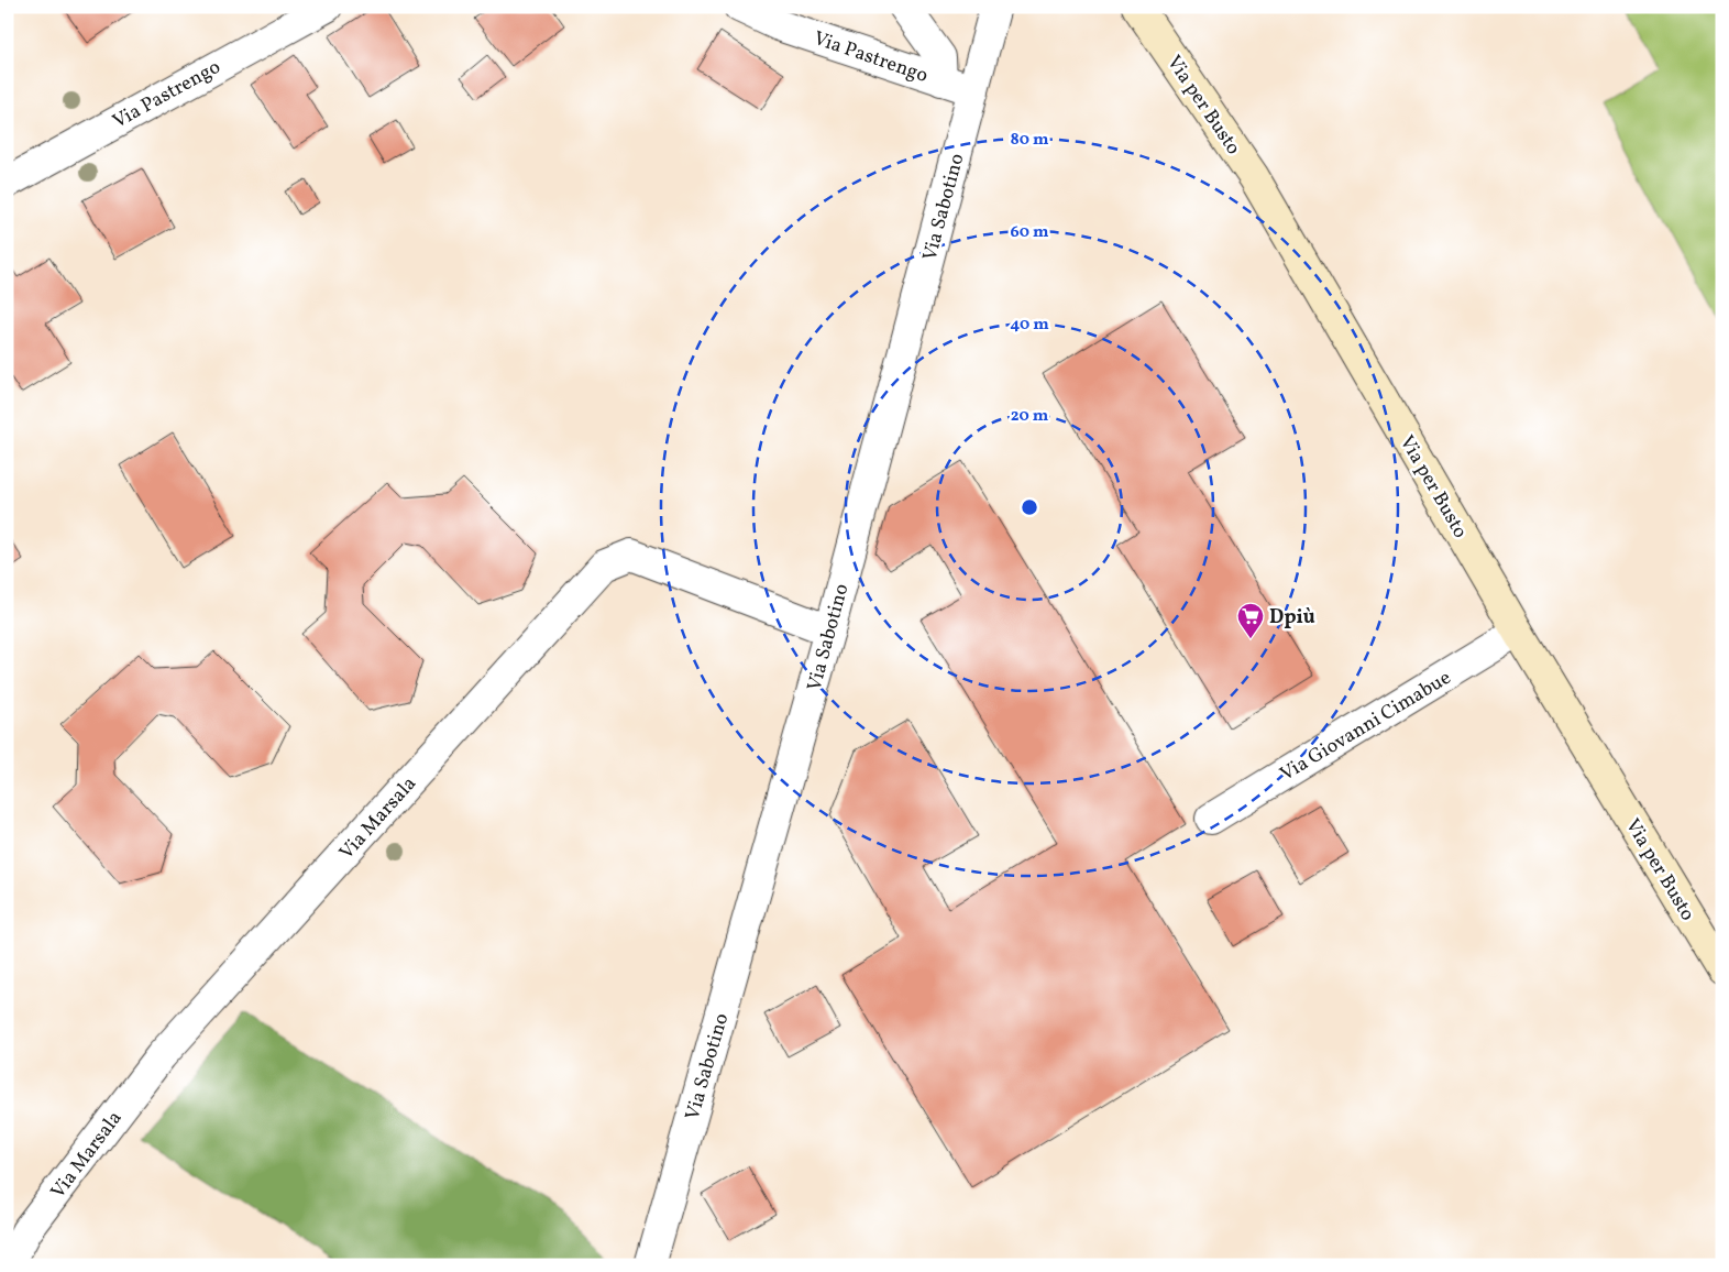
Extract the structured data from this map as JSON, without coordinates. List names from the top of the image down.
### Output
{
  "streets": {
    "main road": ["Via per Busto"],
    "street": [
      "Via Pastrengo",
      "Via Sabotino",
      "Via Giovanni Cimabue",
      "Via Marsala"
    ]
  },
  "crossings": [
    ["Via Pastrengo", "Via Sabotino"],
    ["Via per Busto", "Via Giovanni Cimabue"],
    ["Via Sabotino", "Via Marsala"]
  ],
  "places": {
    "supermarket": ["Dpiù"]
  },
  "rings": [
    "80 m",
    "60 m",
    "40 m",
    "20 m"
  ]
}
